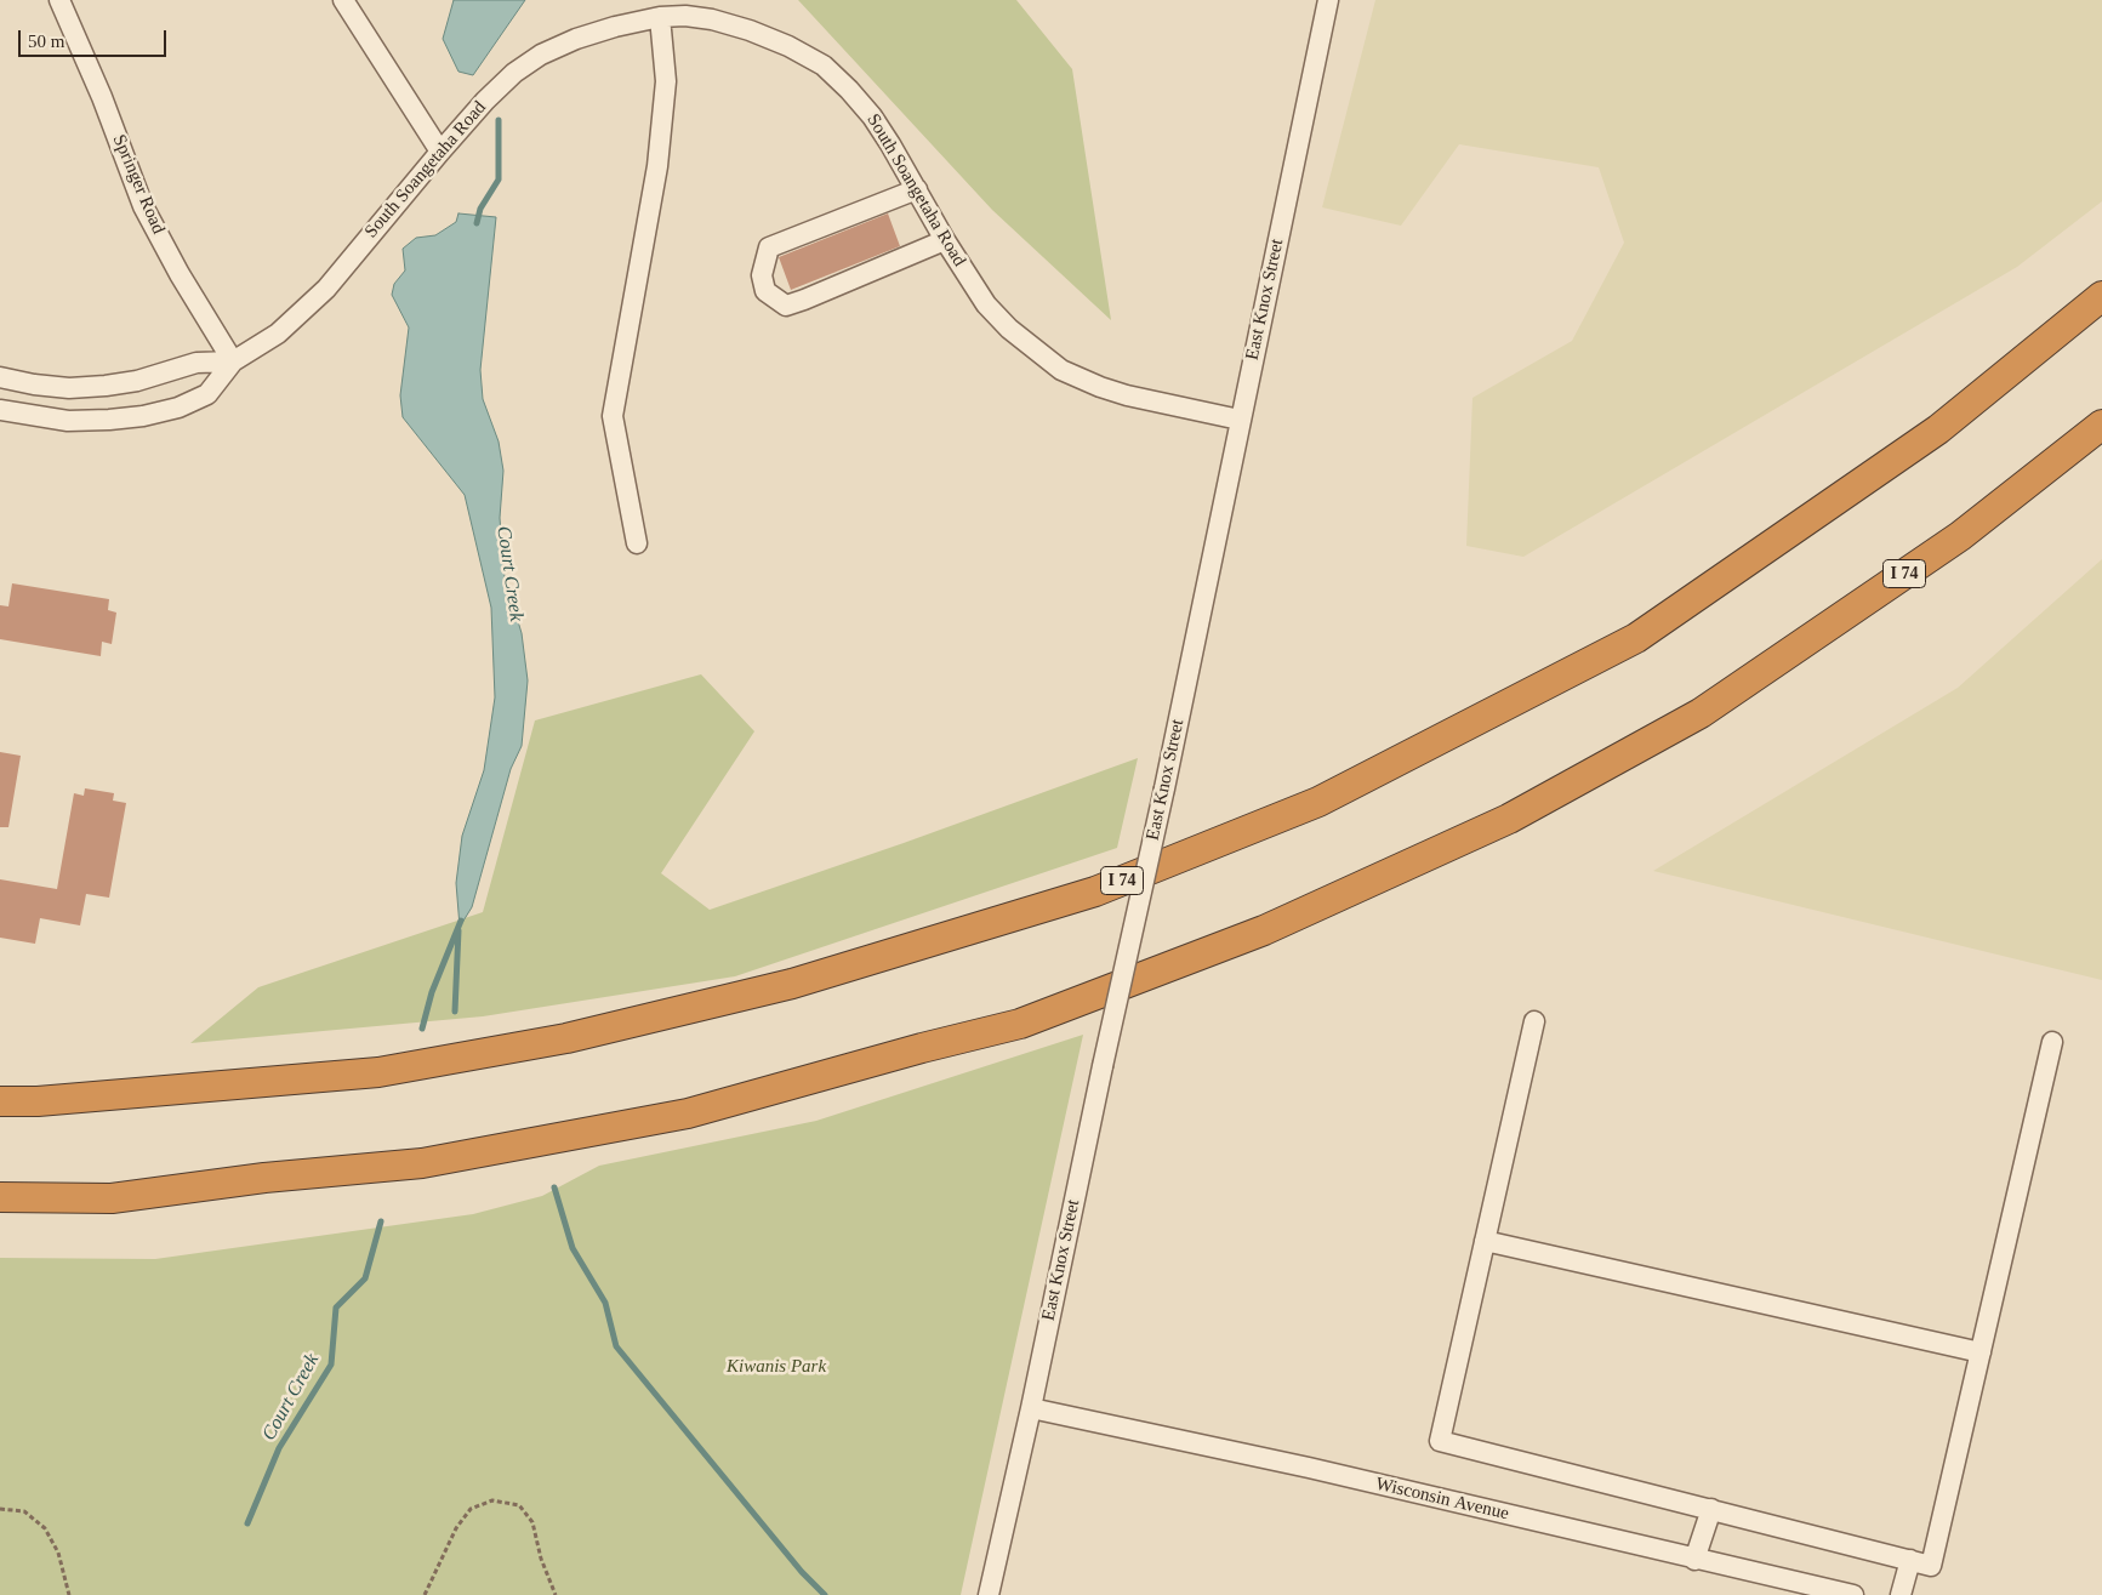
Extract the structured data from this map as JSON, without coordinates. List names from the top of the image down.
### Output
{
  "streets": {
    "highway": ["I 74"],
    "street": [
      "South Soangetaha Road",
      "Springer Road",
      "East Knox Street",
      "Wisconsin Avenue"
    ]
  },
  "crossings": [
    ["South Soangetaha Road", "Springer Road"],
    ["South Soangetaha Road", "East Knox Street"],
    ["East Knox Street", "Wisconsin Avenue"]
  ],
  "water": ["Court Creek"],
  "parks": ["Kiwanis Park"],
  "scale_bar": "50 m"
}
